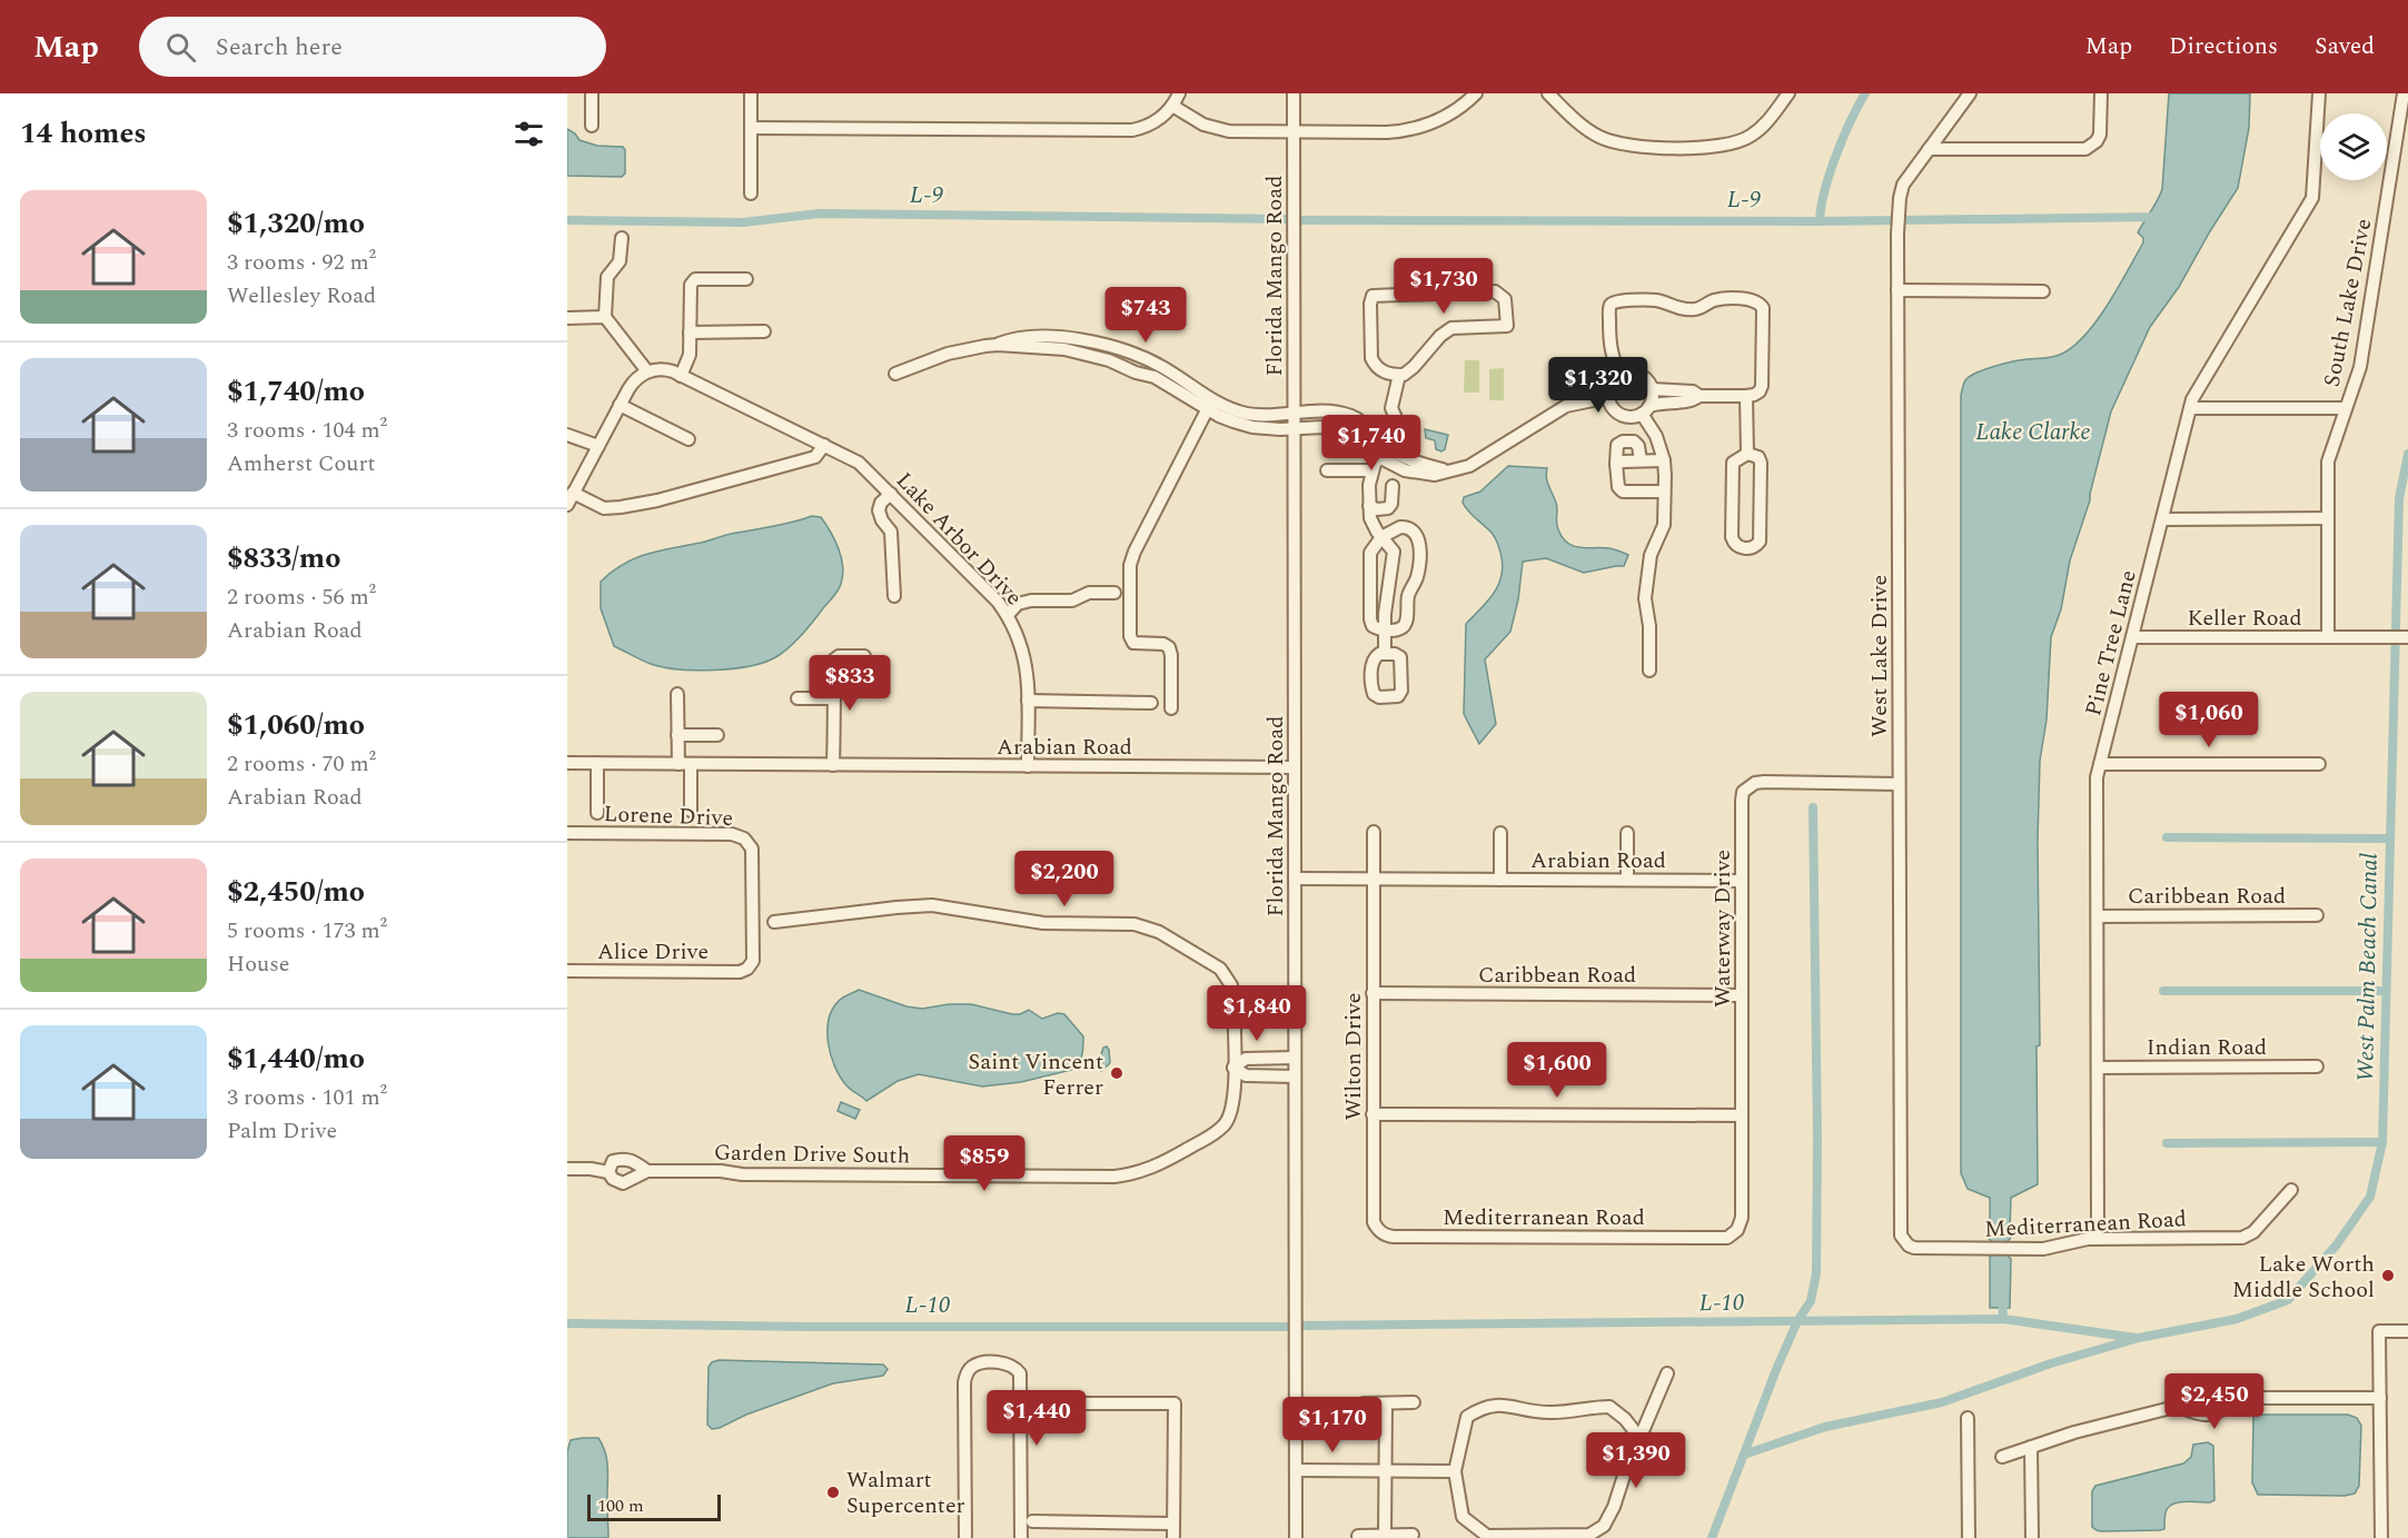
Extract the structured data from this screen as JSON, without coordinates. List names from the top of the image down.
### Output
{
  "streets": {
    "street": [
      "Florida Mango Road",
      "South Lake Drive",
      "Lake Arbor Drive",
      "Keller Road",
      "Pine Tree Lane",
      "West Lake Drive",
      "Arabian Road",
      "Lorene Drive",
      "Caribbean Road",
      "Waterway Drive",
      "Alice Drive",
      "Indian Road",
      "Wilton Drive",
      "Garden Drive South",
      "Mediterranean Road"
    ]
  },
  "crossings": [
    ["Florida Mango Road", "Arabian Road"],
    ["South Lake Drive", "Keller Road"],
    ["Lake Arbor Drive", "Arabian Road"],
    ["Keller Road", "Pine Tree Lane"],
    ["Pine Tree Lane", "Caribbean Road"],
    ["Pine Tree Lane", "Indian Road"],
    ["Pine Tree Lane", "Mediterranean Road"],
    ["West Lake Drive", "Waterway Drive"],
    ["West Lake Drive", "Mediterranean Road"],
    ["Arabian Road", "Waterway Drive"],
    ["Arabian Road", "Wilton Drive"],
    ["Lorene Drive", "Alice Drive"],
    ["Caribbean Road", "Waterway Drive"],
    ["Caribbean Road", "Wilton Drive"],
    ["Waterway Drive", "Mediterranean Road"],
    ["Wilton Drive", "Mediterranean Road"]
  ],
  "water": [
    "L-9",
    "Lake Clarke",
    "West Palm Beach Canal",
    "L-10"
  ],
  "places": ["Saint Vincent Ferrer", "Lake Worth Middle School", "Walmart Supercenter"],
  "scale_bar": "100 m",
  "page": {
    "header": "Map",
    "search": "Search here",
    "nav": ["Map", "Directions", "Saved"],
    "heading": "14 homes",
    "list": [
      {
        "name": "$1,320/mo",
        "note": "3 rooms · 92 m² · Wellesley Road"
      },
      {
        "name": "$1,740/mo",
        "note": "3 rooms · 104 m² · Amherst Court"
      },
      {
        "name": "$833/mo",
        "note": "2 rooms · 56 m² · Arabian Road"
      },
      {
        "name": "$1,060/mo",
        "note": "2 rooms · 70 m² · Arabian Road"
      },
      {
        "name": "$2,450/mo",
        "note": "5 rooms · 173 m² · House"
      },
      {
        "name": "$1,440/mo",
        "note": "3 rooms · 101 m² · Palm Drive"
      }
    ],
    "price": [
      "$1,730",
      "$743",
      "$1,320",
      "$1,740",
      "$833",
      "$1,060",
      "$2,200",
      "$1,840",
      "$1,600",
      "$859",
      "$2,450",
      "$1,440",
      "$1,170",
      "$1,390"
    ],
    "scale": "100 m"
  }
}
